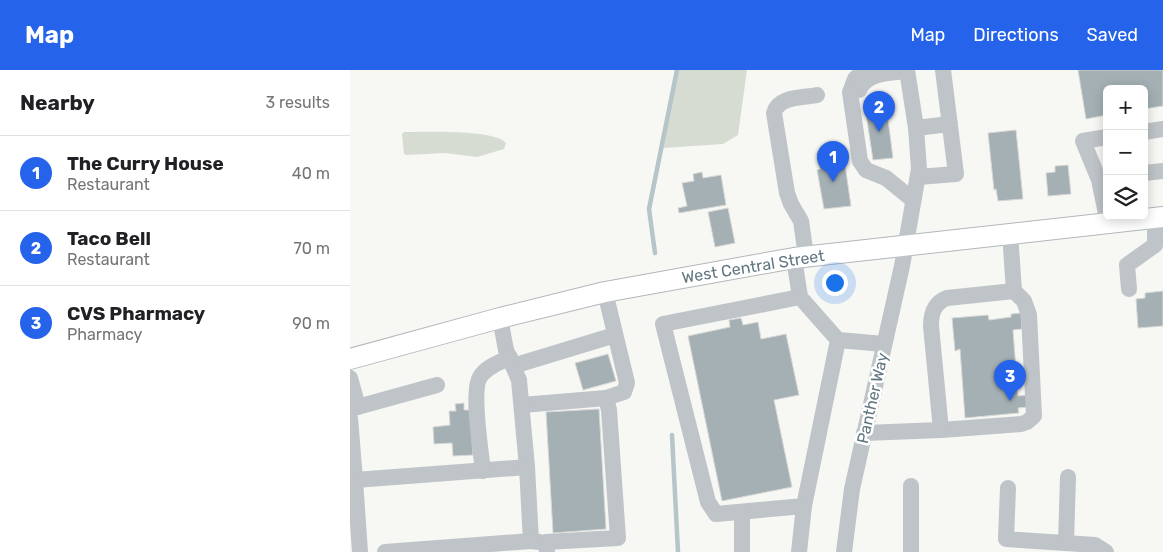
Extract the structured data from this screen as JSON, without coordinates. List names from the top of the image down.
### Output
{
  "streets": {
    "main road": ["West Central Street"],
    "street": ["Panther Way"]
  },
  "crossings": [
    ["West Central Street", "Panther Way"]
  ],
  "page": {
    "header": "Map",
    "nav": ["Map", "Directions", "Saved"],
    "heading": ["Nearby", "3 results"],
    "map_buttons": ["+", "−"],
    "pins": ["2", "1", "3"],
    "list": [
      {
        "mark": "1",
        "name": "The Curry House",
        "note": "Restaurant",
        "value": "40 m"
      },
      {
        "mark": "2",
        "name": "Taco Bell",
        "note": "Restaurant",
        "value": "70 m"
      },
      {
        "mark": "3",
        "name": "CVS Pharmacy",
        "note": "Pharmacy",
        "value": "90 m"
      }
    ]
  }
}
